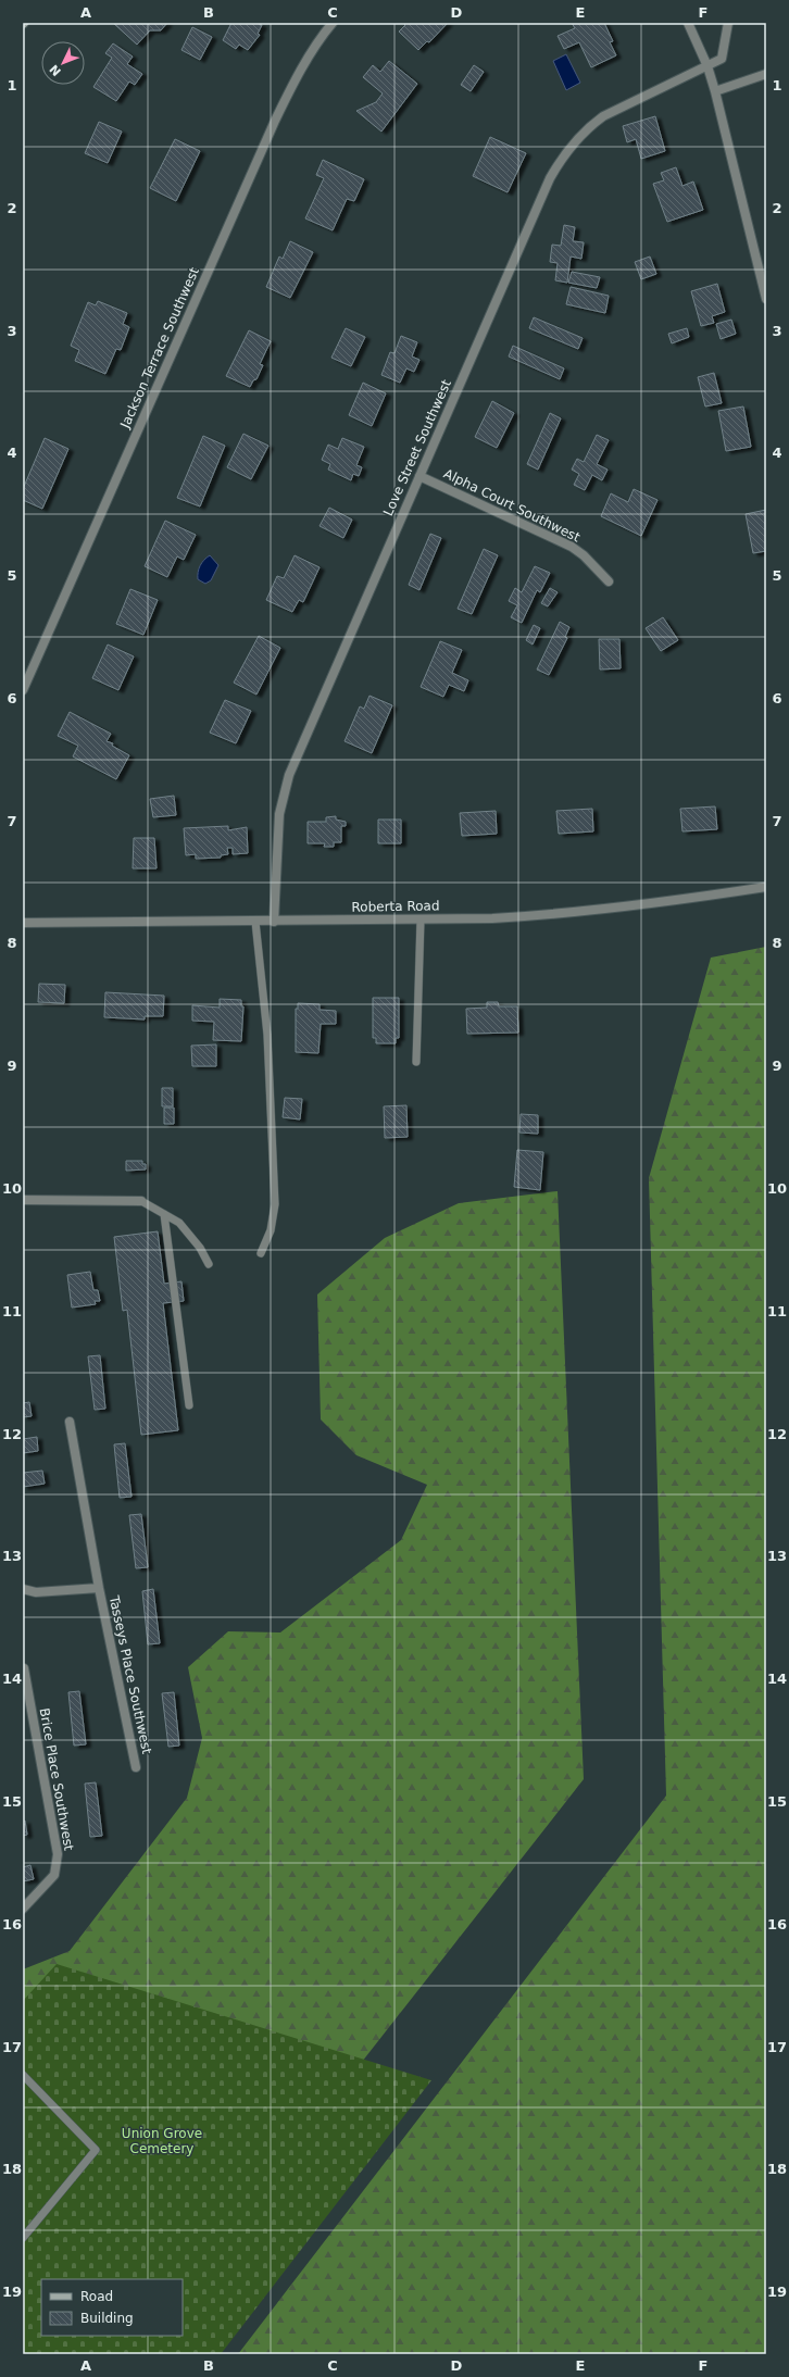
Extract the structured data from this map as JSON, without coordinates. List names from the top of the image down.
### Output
{
  "streets": {
    "street": [
      "Jackson Terrace Southwest",
      "Love Street Southwest",
      "Alpha Court Southwest",
      "Roberta Road",
      "Tasseys Place Southwest",
      "Brice Place Southwest"
    ]
  },
  "crossings": [
    ["Love Street Southwest", "Alpha Court Southwest"],
    ["Love Street Southwest", "Roberta Road"]
  ],
  "parks": ["Union Grove Cemetery"],
  "legend": ["Road", "Building"],
  "north": "bottom left",
  "grid": {
    "columns": [
      "A",
      "B",
      "C",
      "D",
      "E",
      "F"
    ],
    "rows": [
      "1",
      "2",
      "3",
      "4",
      "5",
      "6",
      "7",
      "8",
      "9",
      "10",
      "11",
      "12",
      "13",
      "14",
      "15",
      "16",
      "17",
      "18",
      "19"
    ]
  }
}
